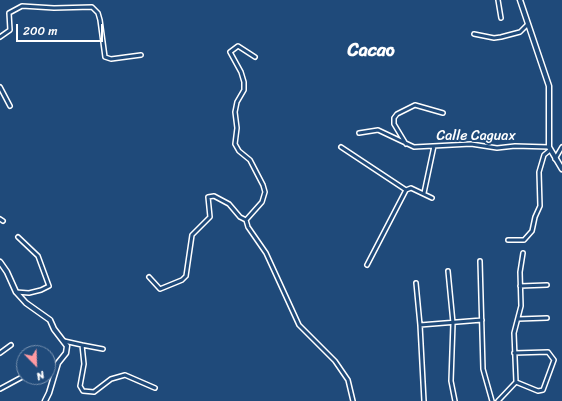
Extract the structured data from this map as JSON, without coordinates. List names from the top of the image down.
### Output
{
  "streets": {
    "street": ["Calle Caguax"]
  },
  "districts": ["Cacao"],
  "scale_bar": "200 m",
  "north": "bottom right"
}
